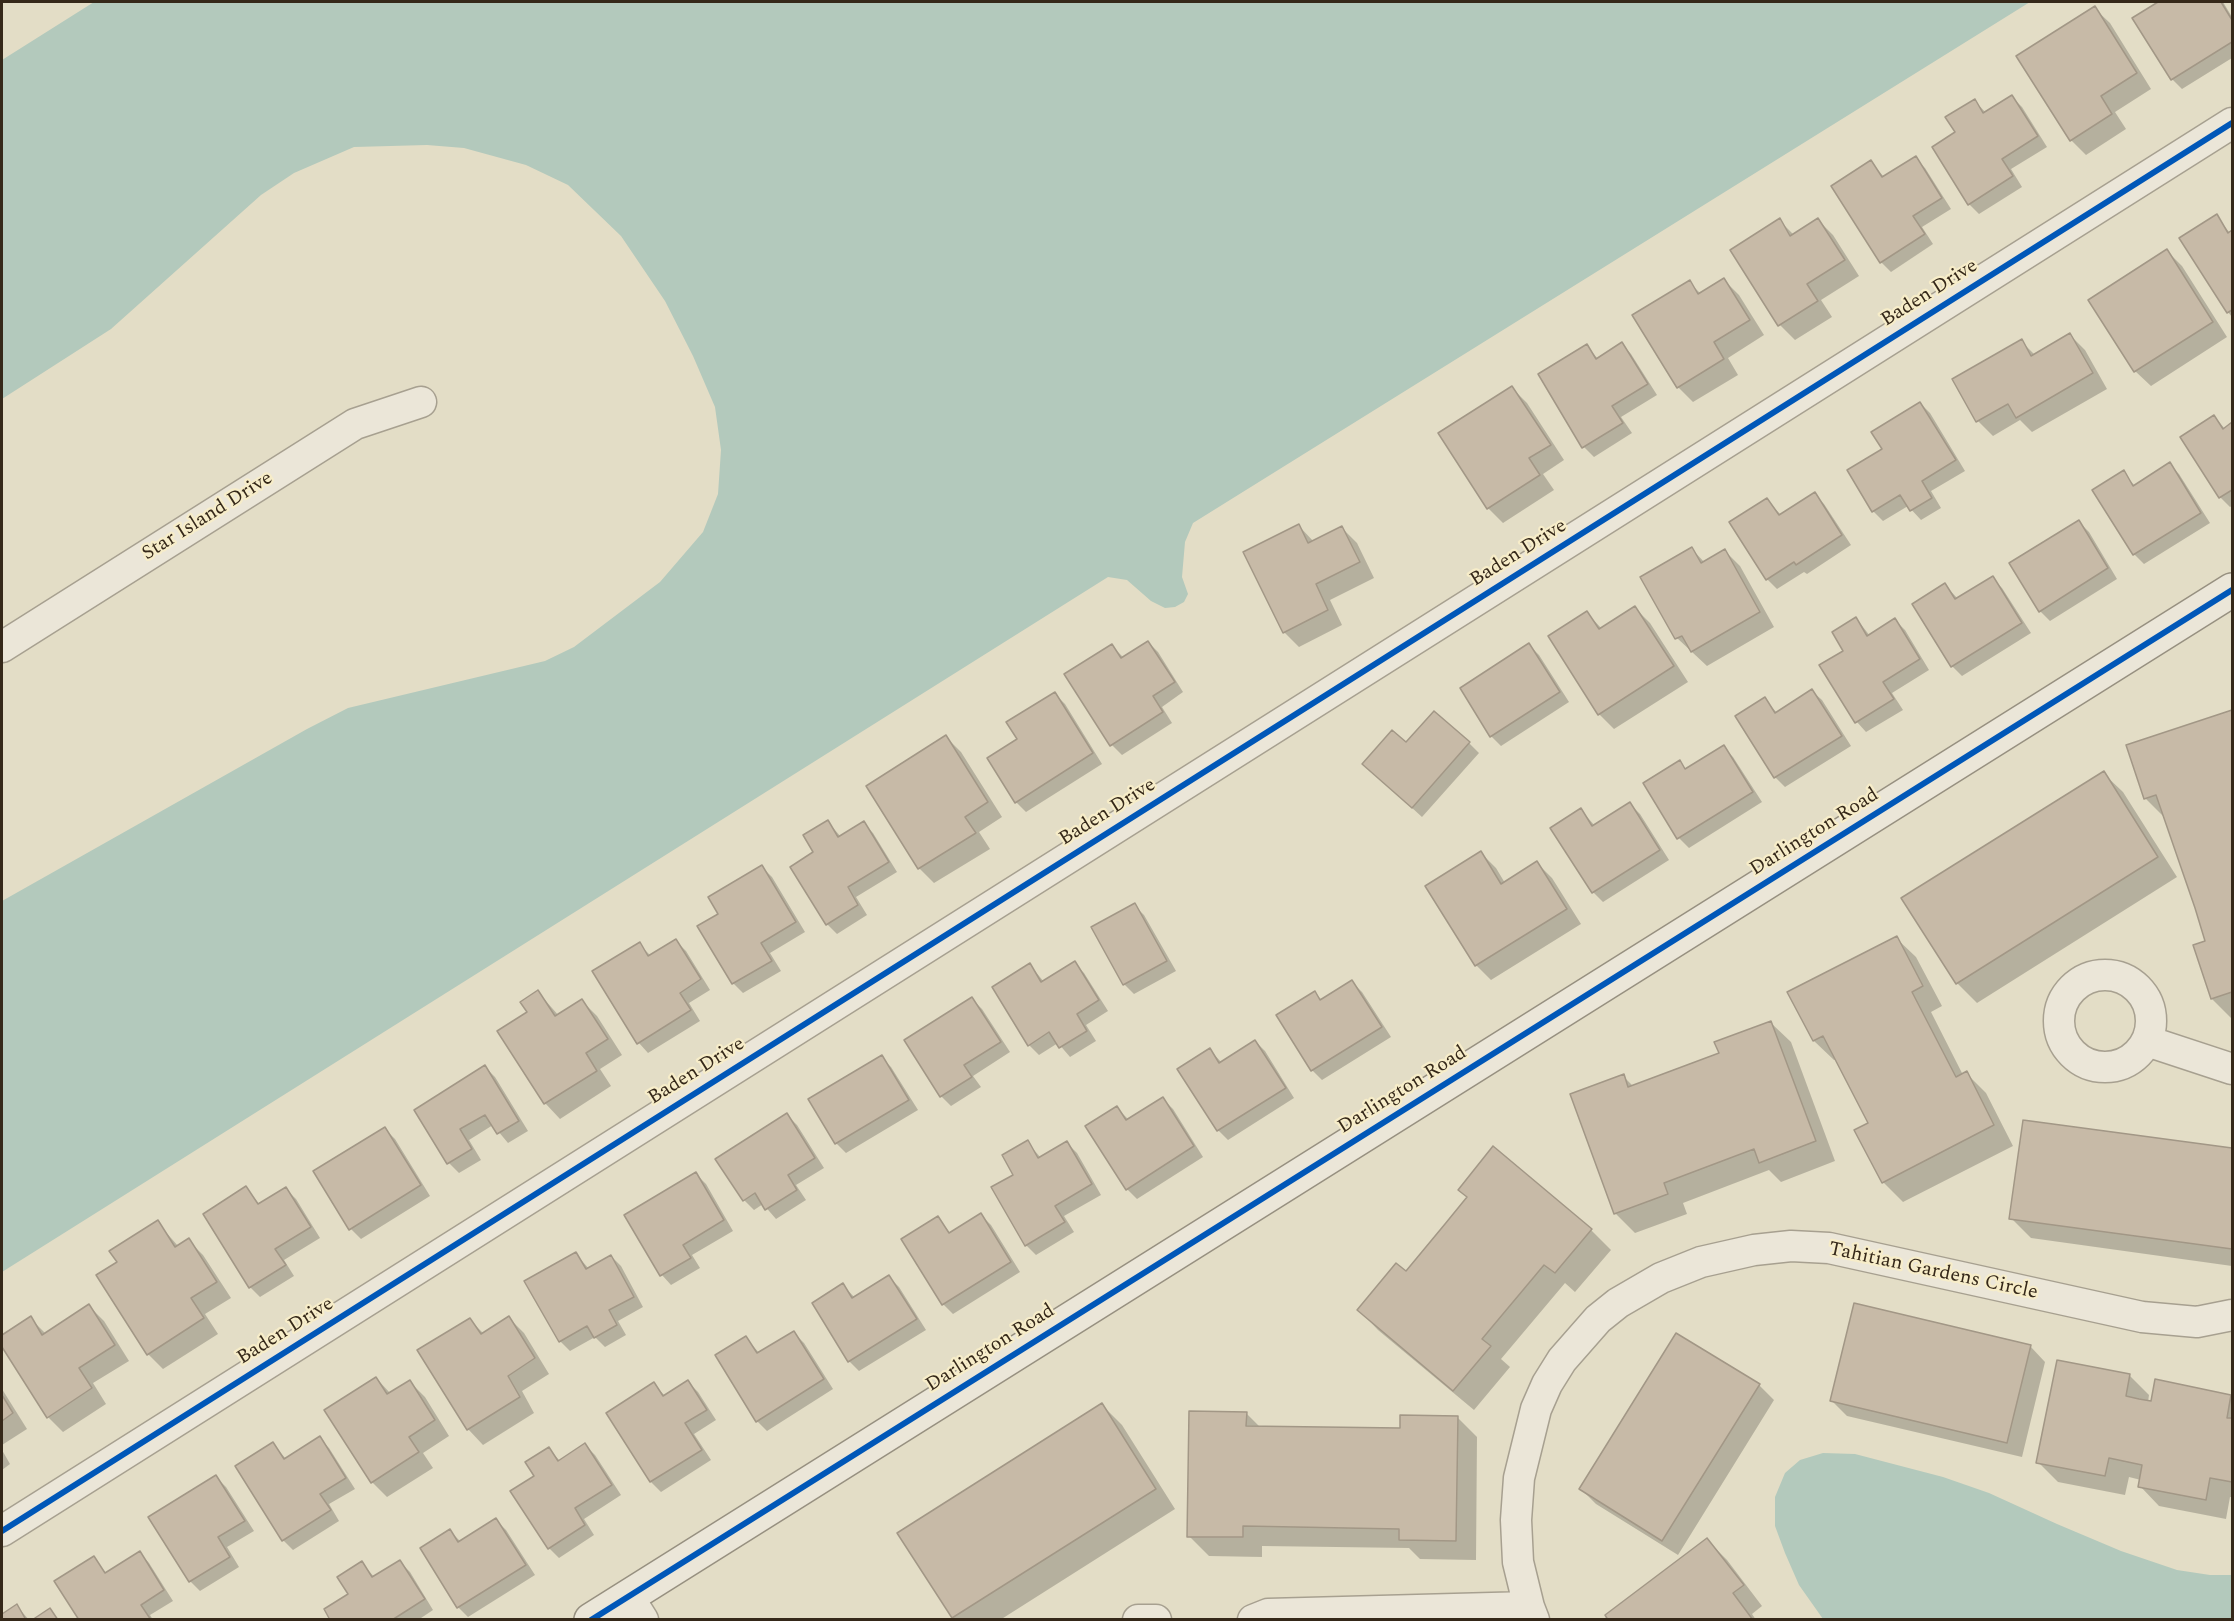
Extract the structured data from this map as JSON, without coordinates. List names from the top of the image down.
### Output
{
  "streets": {
    "street": [
      "Baden Drive",
      "Star Island Drive",
      "Darlington Road",
      "Tahitian Gardens Circle"
    ]
  }
}
